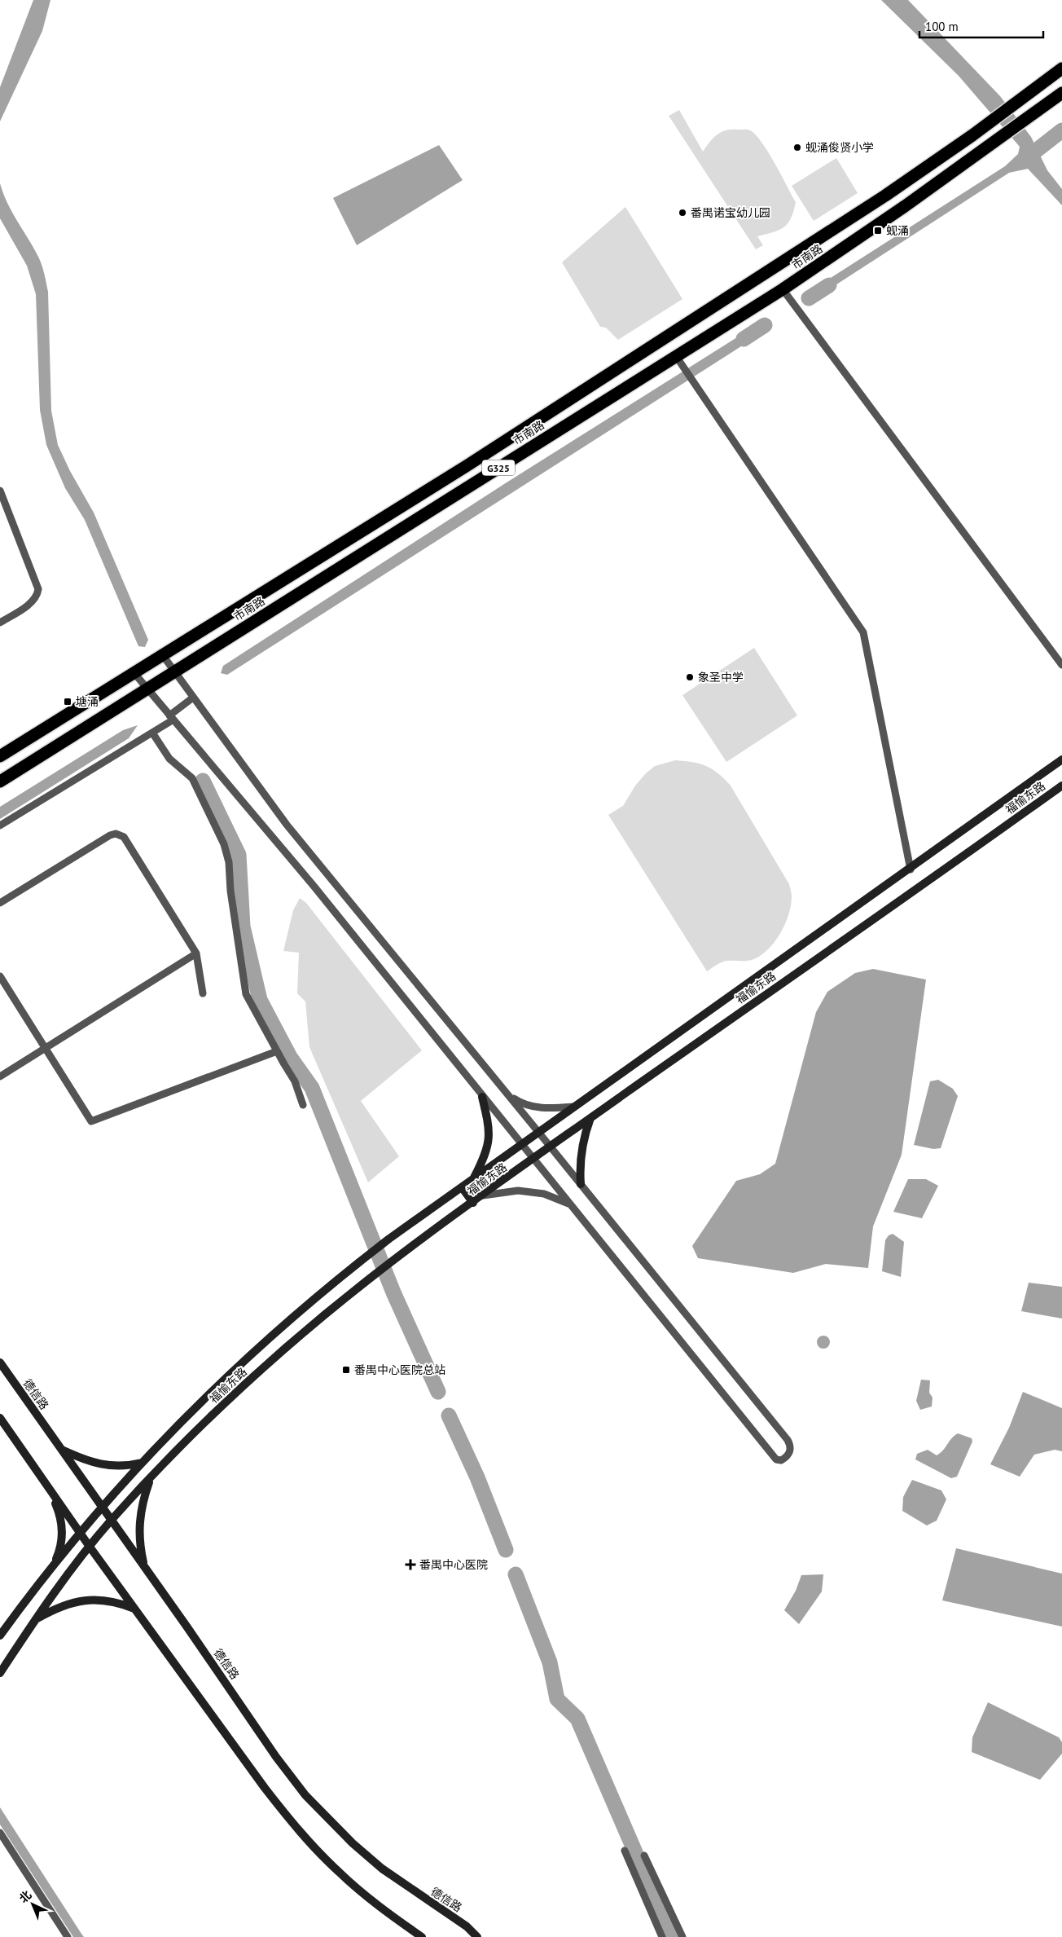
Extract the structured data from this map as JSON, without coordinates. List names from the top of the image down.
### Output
{
  "streets": {
    "highway": ["市南路", "G325"],
    "street": ["福愉东路", "德信路"]
  },
  "crossings": [
    ["福愉东路", "德信路"]
  ],
  "places": {
    "other": ["蚬涌俊贤小学", "番禺诺宝幼儿园", "象圣中学"],
    "transit": ["蚬涌", "塘涌", "番禺中心医院总站"],
    "health": ["番禺中心医院"]
  },
  "scale_bar": "100 m",
  "north": "top left"
}
